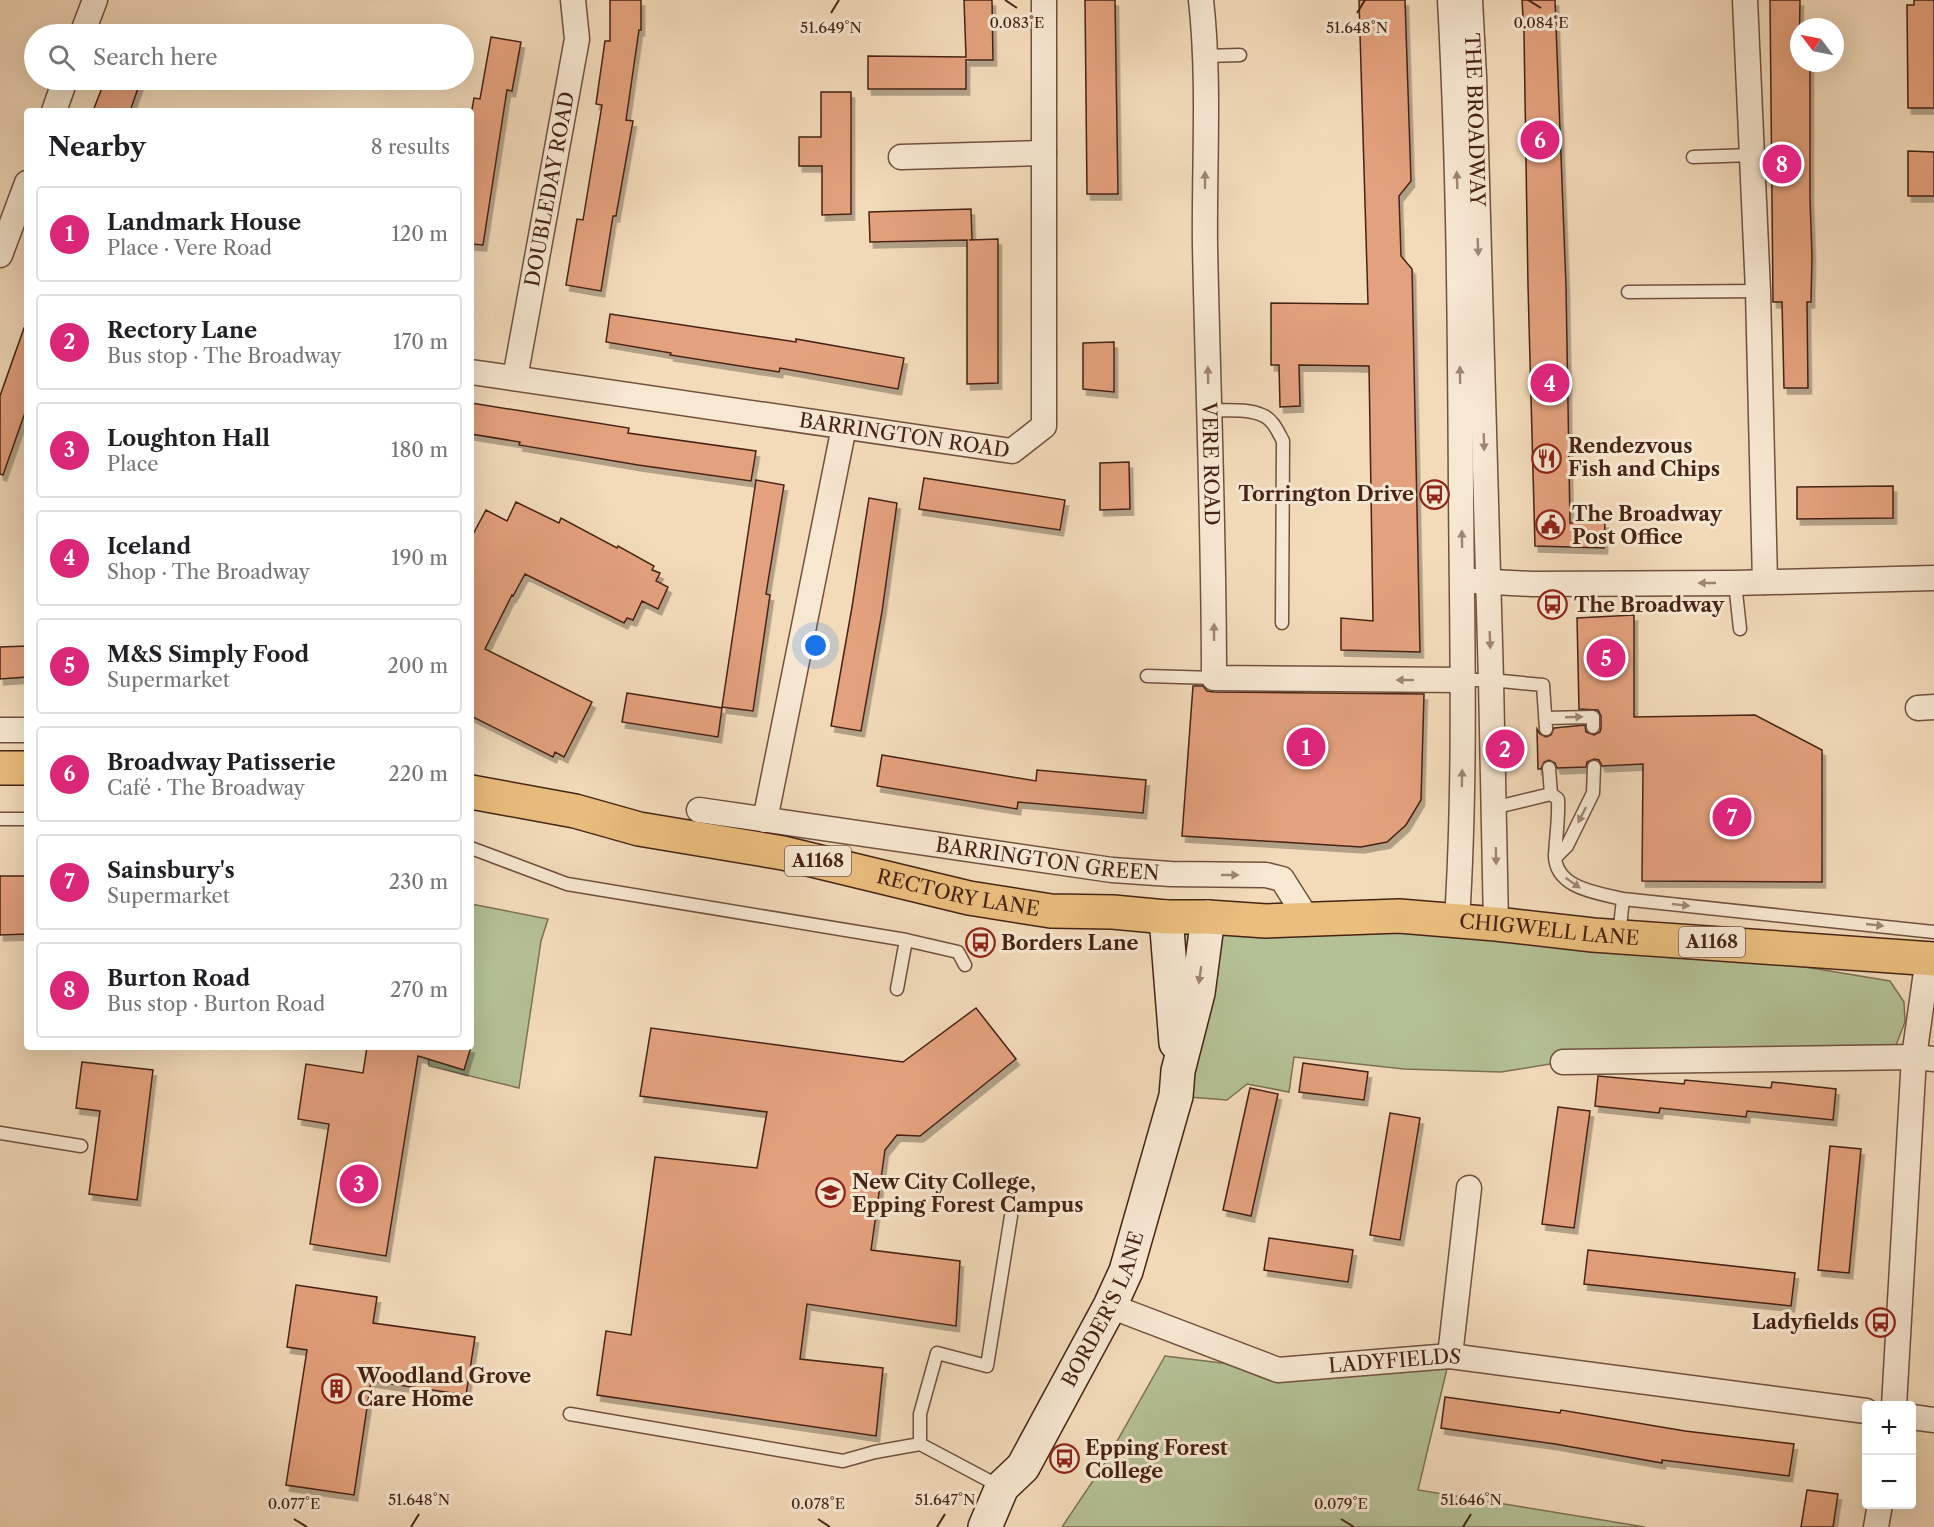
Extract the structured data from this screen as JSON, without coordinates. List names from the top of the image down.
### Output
{
  "streets": {
    "main road": ["A1168", "RECTORY LANE", "CHIGWELL LANE"],
    "street": [
      "THE BROADWAY",
      "DOUBLEDAY ROAD",
      "BARRINGTON ROAD",
      "VERE ROAD",
      "BARRINGTON GREEN",
      "BORDER'S LANE",
      "LADYFIELDS"
    ]
  },
  "crossings": [
    ["THE BROADWAY", "CHIGWELL LANE"],
    ["DOUBLEDAY ROAD", "BARRINGTON ROAD"],
    ["BARRINGTON GREEN", "CHIGWELL LANE"],
    ["RECTORY LANE", "CHIGWELL LANE"],
    ["RECTORY LANE", "BORDER'S LANE"],
    ["CHIGWELL LANE", "BORDER'S LANE"],
    ["BORDER'S LANE", "LADYFIELDS"]
  ],
  "one_way": ["VERE ROAD", "BARRINGTON GREEN"],
  "places": {
    "restaurant": ["Rendezvous Fish and Chips"],
    "bus stop": [
      "Torrington Drive",
      "The Broadway",
      "Borders Lane",
      "Ladyfields",
      "Epping Forest College"
    ],
    "public building": ["The Broadway Post Office"],
    "school or university": ["New City College, Epping Forest Campus"],
    "building": ["Woodland Grove Care Home"]
  },
  "north": "top left",
  "page": {
    "search": "Search here",
    "heading": ["Nearby", "8 results"],
    "pins": [
      "6",
      "8",
      "4",
      "5",
      "1",
      "2",
      "7",
      "3"
    ],
    "list": [
      {
        "mark": "1",
        "name": "Landmark House",
        "note": "Place · Vere Road",
        "value": "120 m"
      },
      {
        "mark": "2",
        "name": "Rectory Lane",
        "note": "Bus stop · The Broadway",
        "value": "170 m"
      },
      {
        "mark": "3",
        "name": "Loughton Hall",
        "note": "Place",
        "value": "180 m"
      },
      {
        "mark": "4",
        "name": "Iceland",
        "note": "Shop · The Broadway",
        "value": "190 m"
      },
      {
        "mark": "5",
        "name": "M&S Simply Food",
        "note": "Supermarket",
        "value": "200 m"
      },
      {
        "mark": "6",
        "name": "Broadway Patisserie",
        "note": "Café · The Broadway",
        "value": "220 m"
      },
      {
        "mark": "7",
        "name": "Sainsbury's",
        "note": "Supermarket",
        "value": "230 m"
      },
      {
        "mark": "8",
        "name": "Burton Road",
        "note": "Bus stop · Burton Road",
        "value": "270 m"
      }
    ],
    "map_buttons": ["+", "−"]
  },
  "coordinates": [
    "0.083°E",
    "0.084°E",
    "51.649°N",
    "51.648°N",
    "51.647°N",
    "51.646°N",
    "0.077°E",
    "0.078°E",
    "0.079°E"
  ]
}
